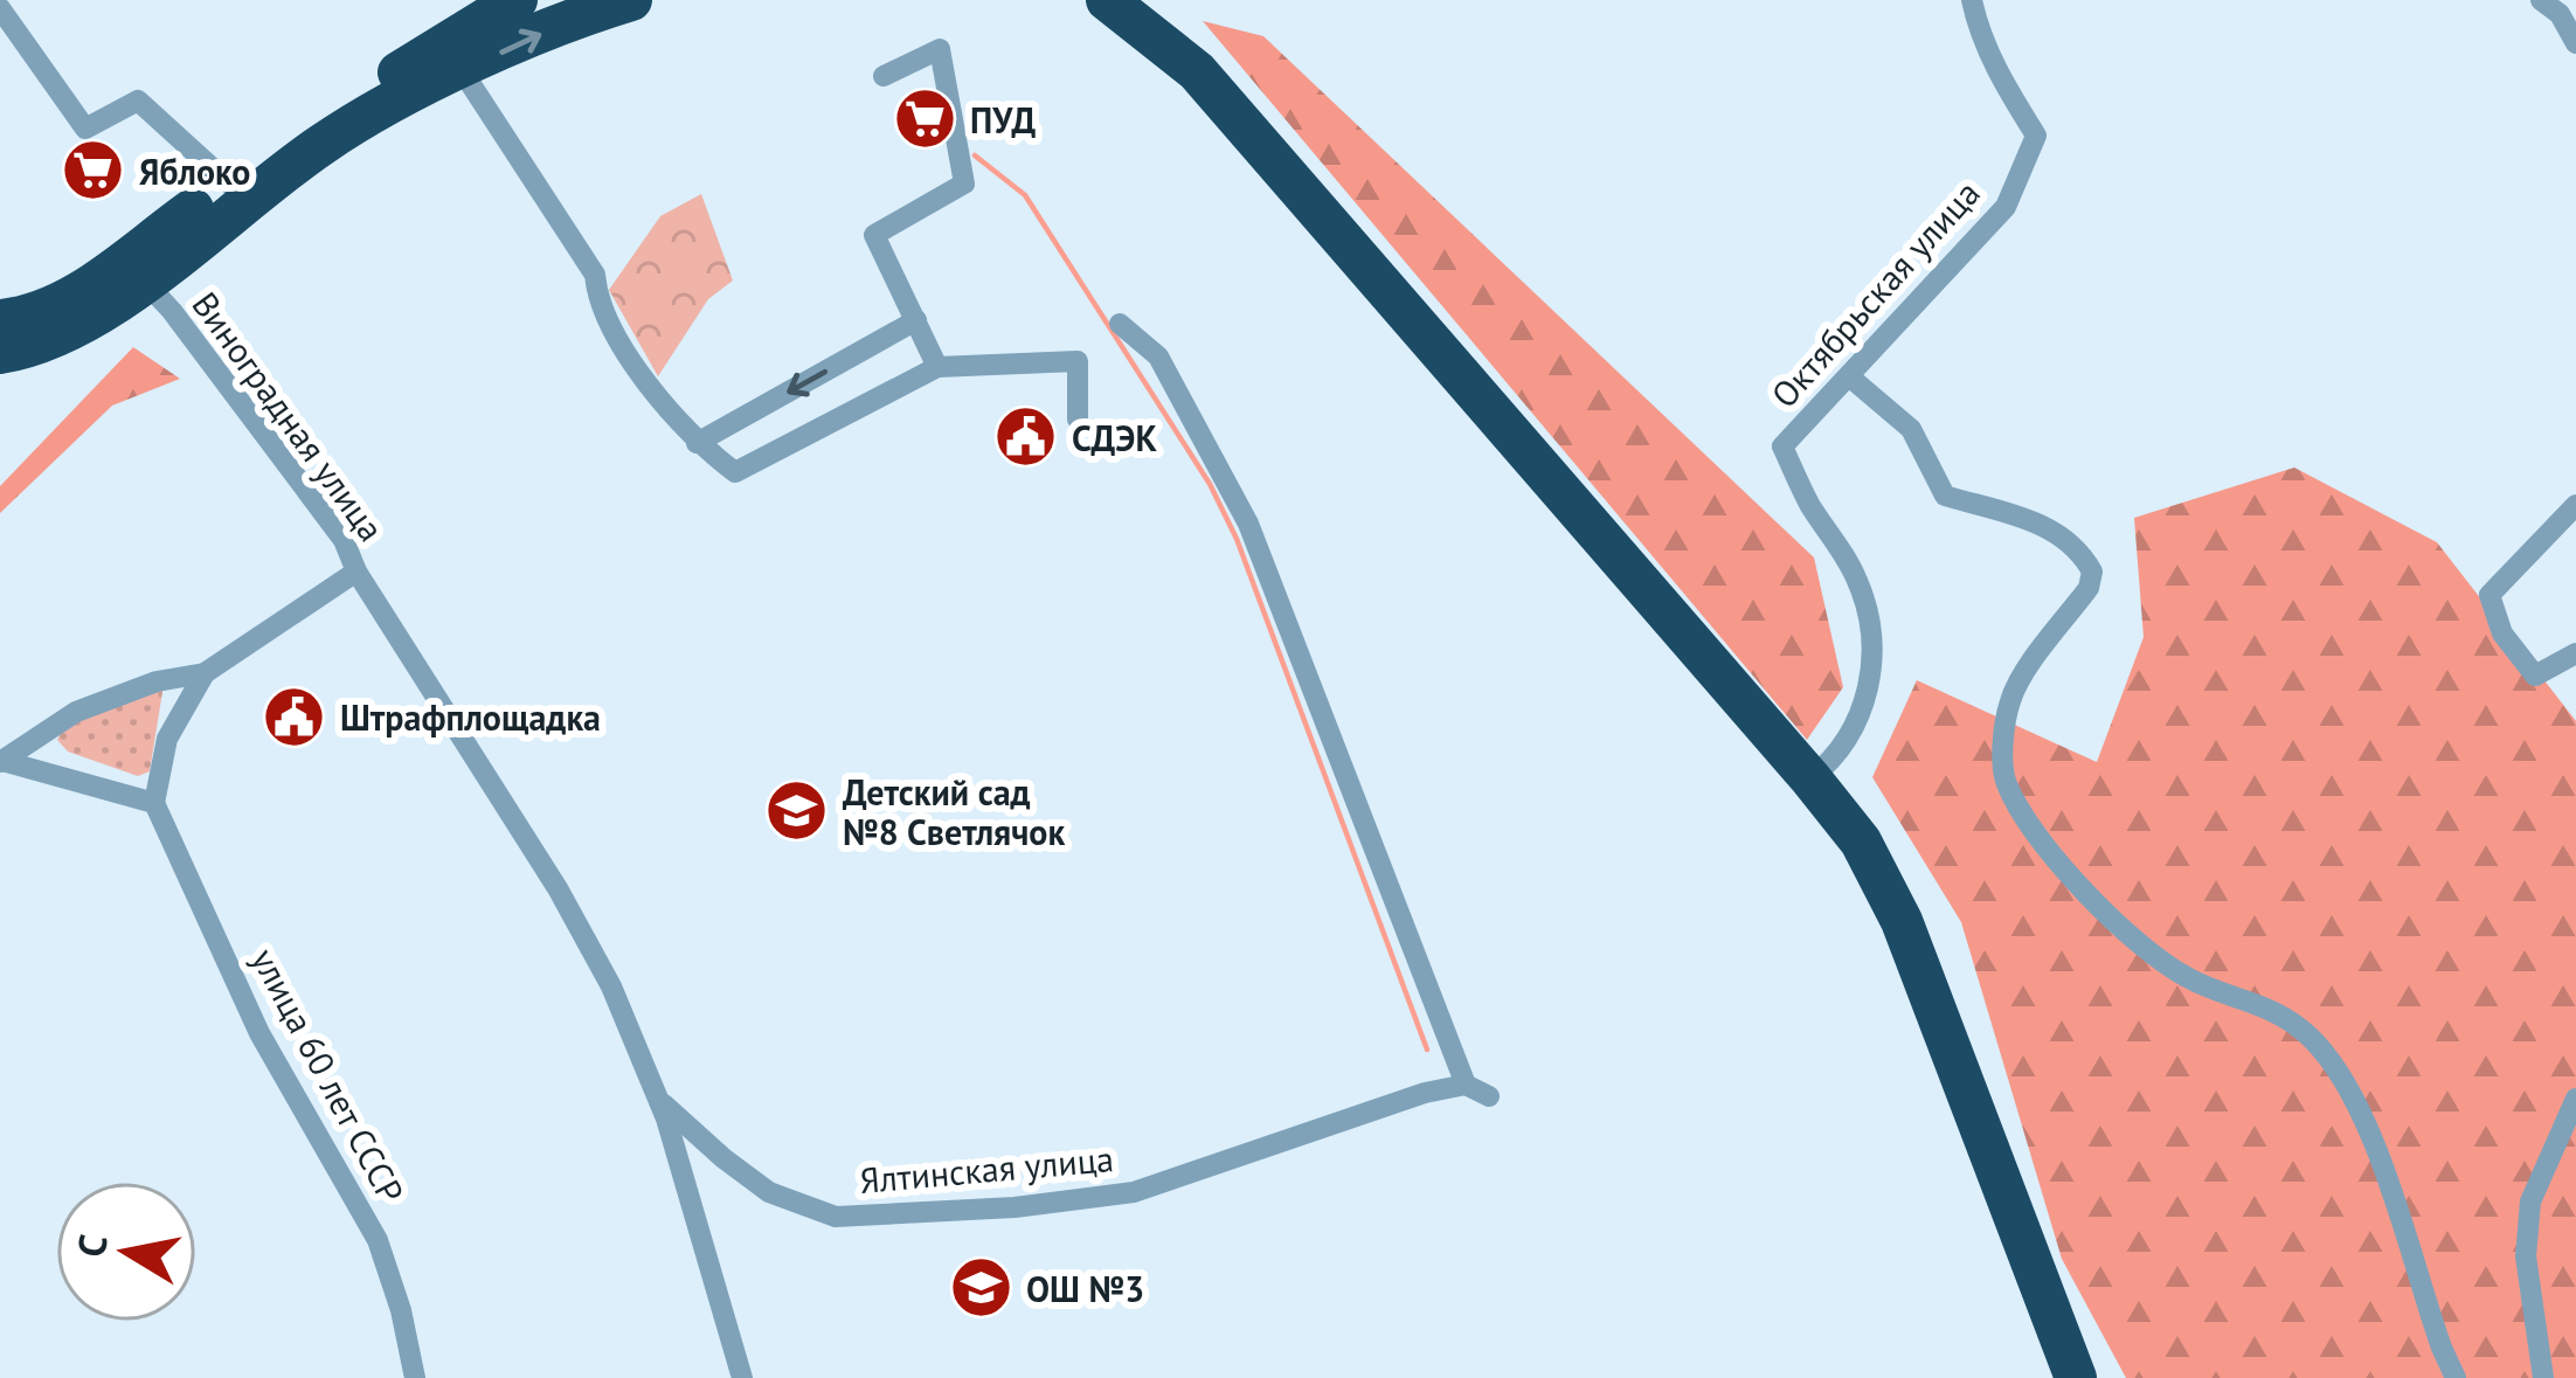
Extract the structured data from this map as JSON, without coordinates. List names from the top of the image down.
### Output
{
  "streets": {
    "street": [
      "Октябрьская улица",
      "Виноградная улица",
      "улица 60 лет СССР",
      "Ялтинская улица"
    ]
  },
  "crossings": [
    ["Виноградная улица", "Ялтинская улица"]
  ],
  "places": {
    "supermarket": ["ПУД", "Яблоко"],
    "public building": ["СДЭК", "Штрафплощадка"],
    "school or university": ["Детский сад №8 Светлячок", "ОШ №3"]
  },
  "north": "left"
}
